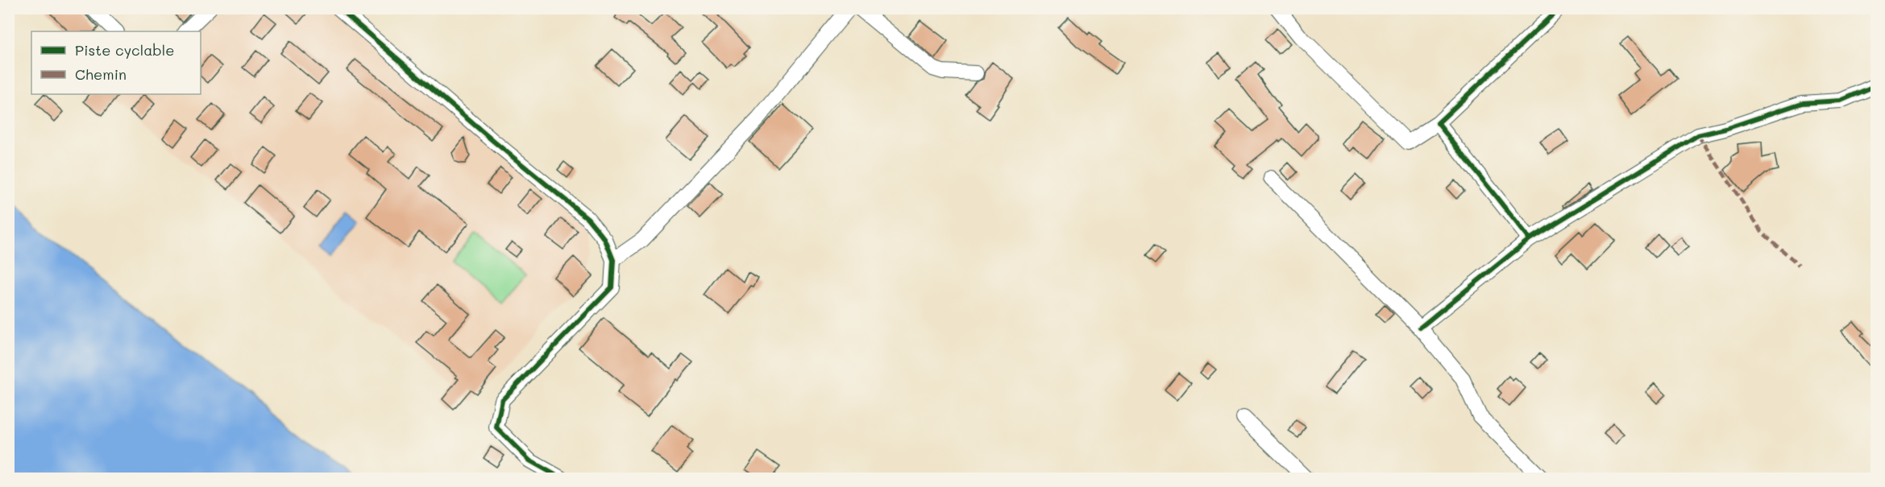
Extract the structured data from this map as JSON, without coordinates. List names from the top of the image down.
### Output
{
  "legend": ["Piste cyclable", "Chemin"]
}
